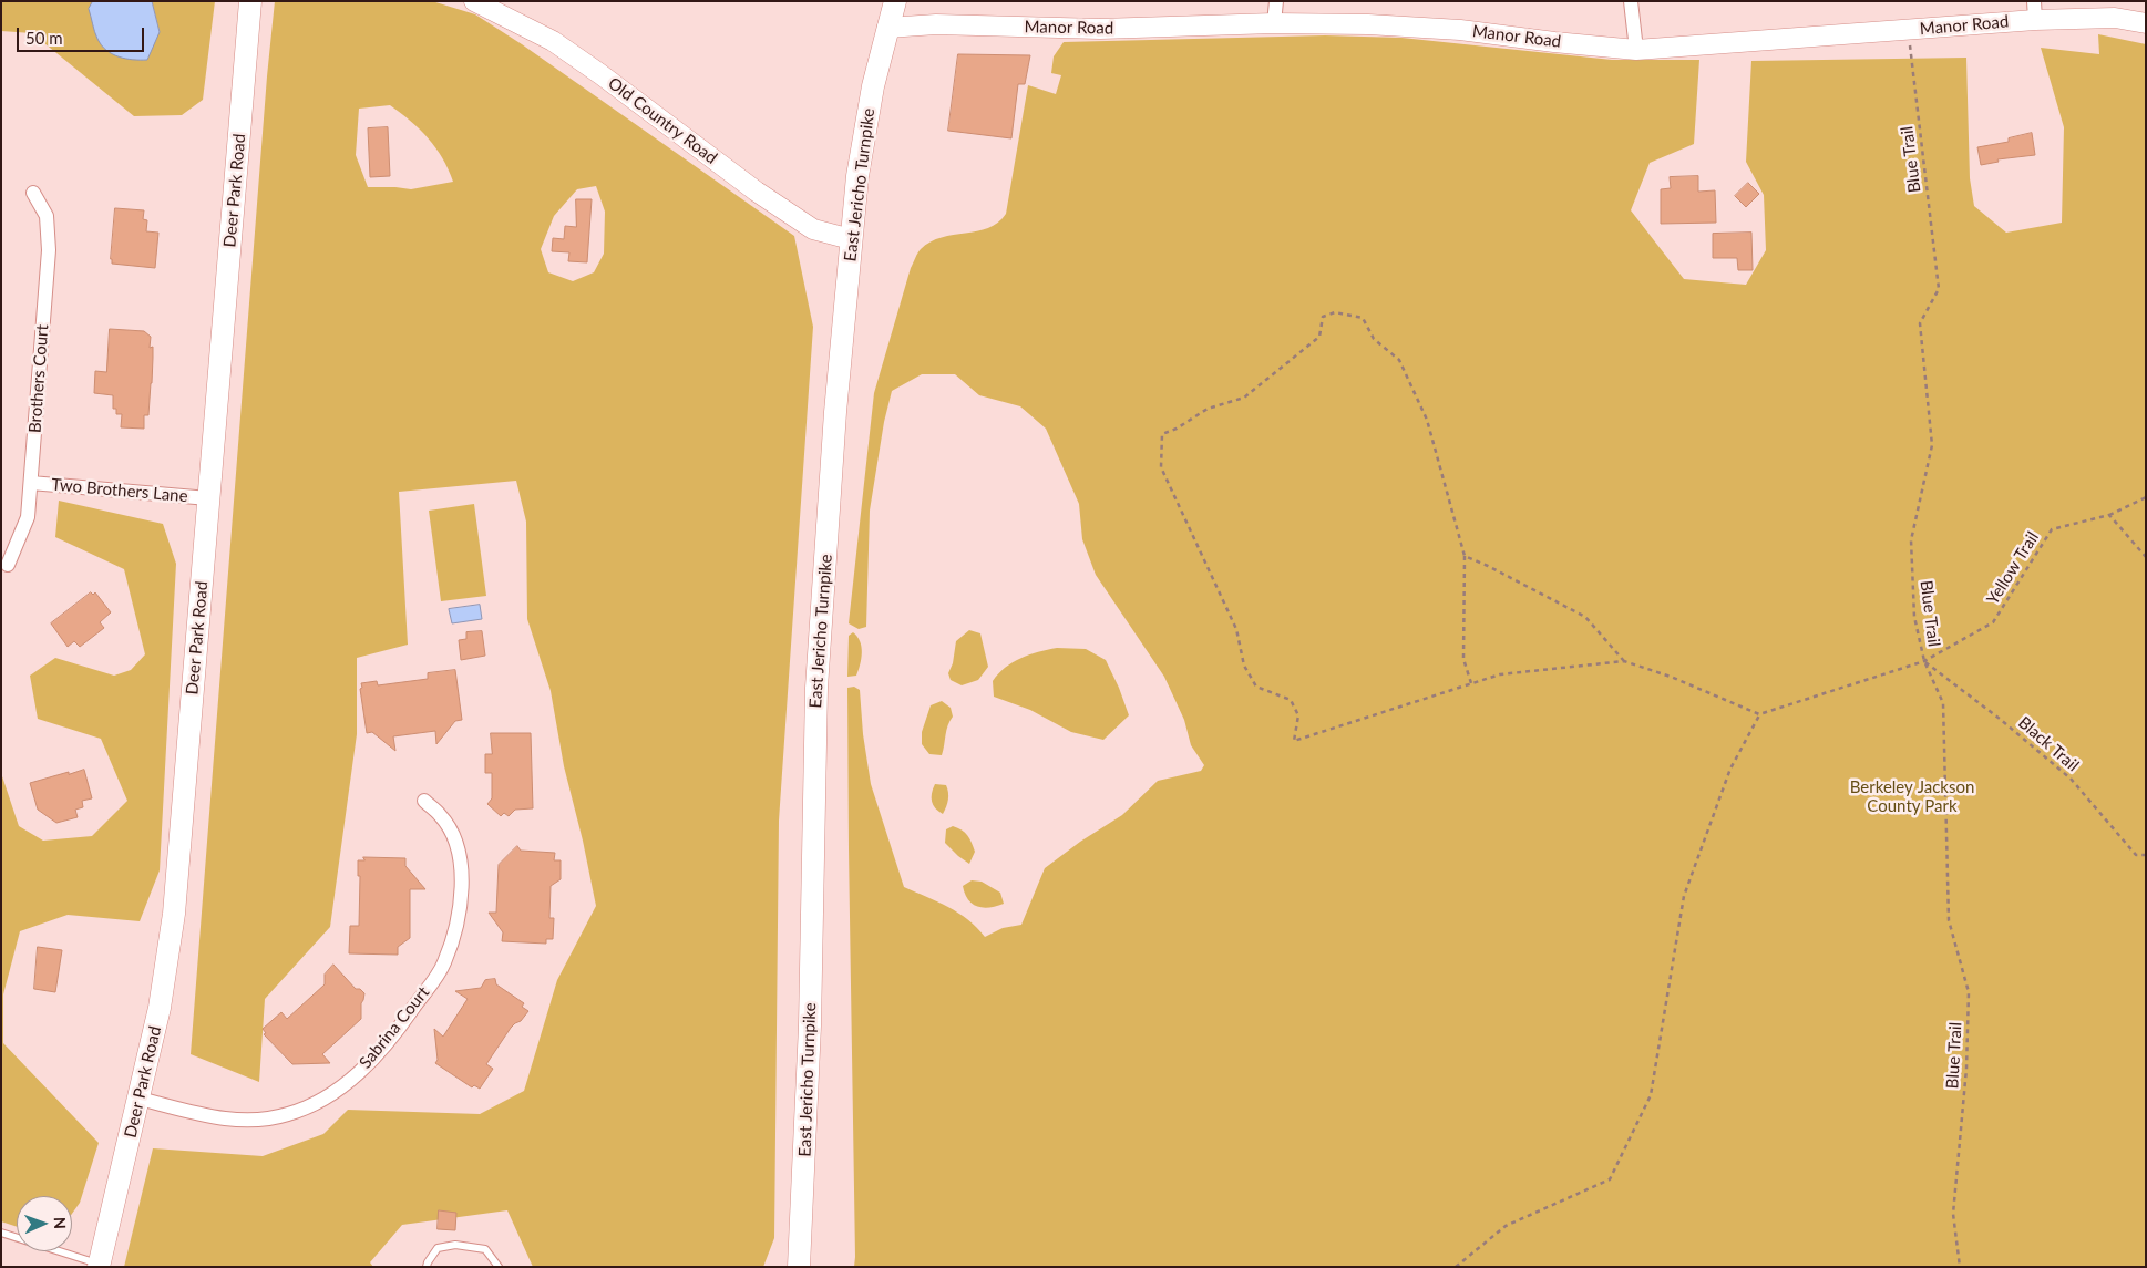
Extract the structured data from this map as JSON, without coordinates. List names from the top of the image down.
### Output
{
  "streets": {
    "main road": ["East Jericho Turnpike", "Deer Park Road"],
    "street": [
      "Manor Road",
      "Old Country Road",
      "Brothers Court",
      "Two Brothers Lane",
      "Sabrina Court"
    ],
    "path": ["Blue Trail", "Yellow Trail", "Black Trail"]
  },
  "crossings": [
    ["Manor Road", "Blue Trail"],
    ["Manor Road", "East Jericho Turnpike"],
    ["Old Country Road", "East Jericho Turnpike"],
    ["Blue Trail", "Yellow Trail"],
    ["Blue Trail", "Black Trail"],
    ["Deer Park Road", "Two Brothers Lane"],
    ["Deer Park Road", "Sabrina Court"],
    ["Brothers Court", "Two Brothers Lane"],
    ["Yellow Trail", "Black Trail"]
  ],
  "parks": ["Berkeley Jackson County Park"],
  "scale_bar": "50 m",
  "north": "right"
}
